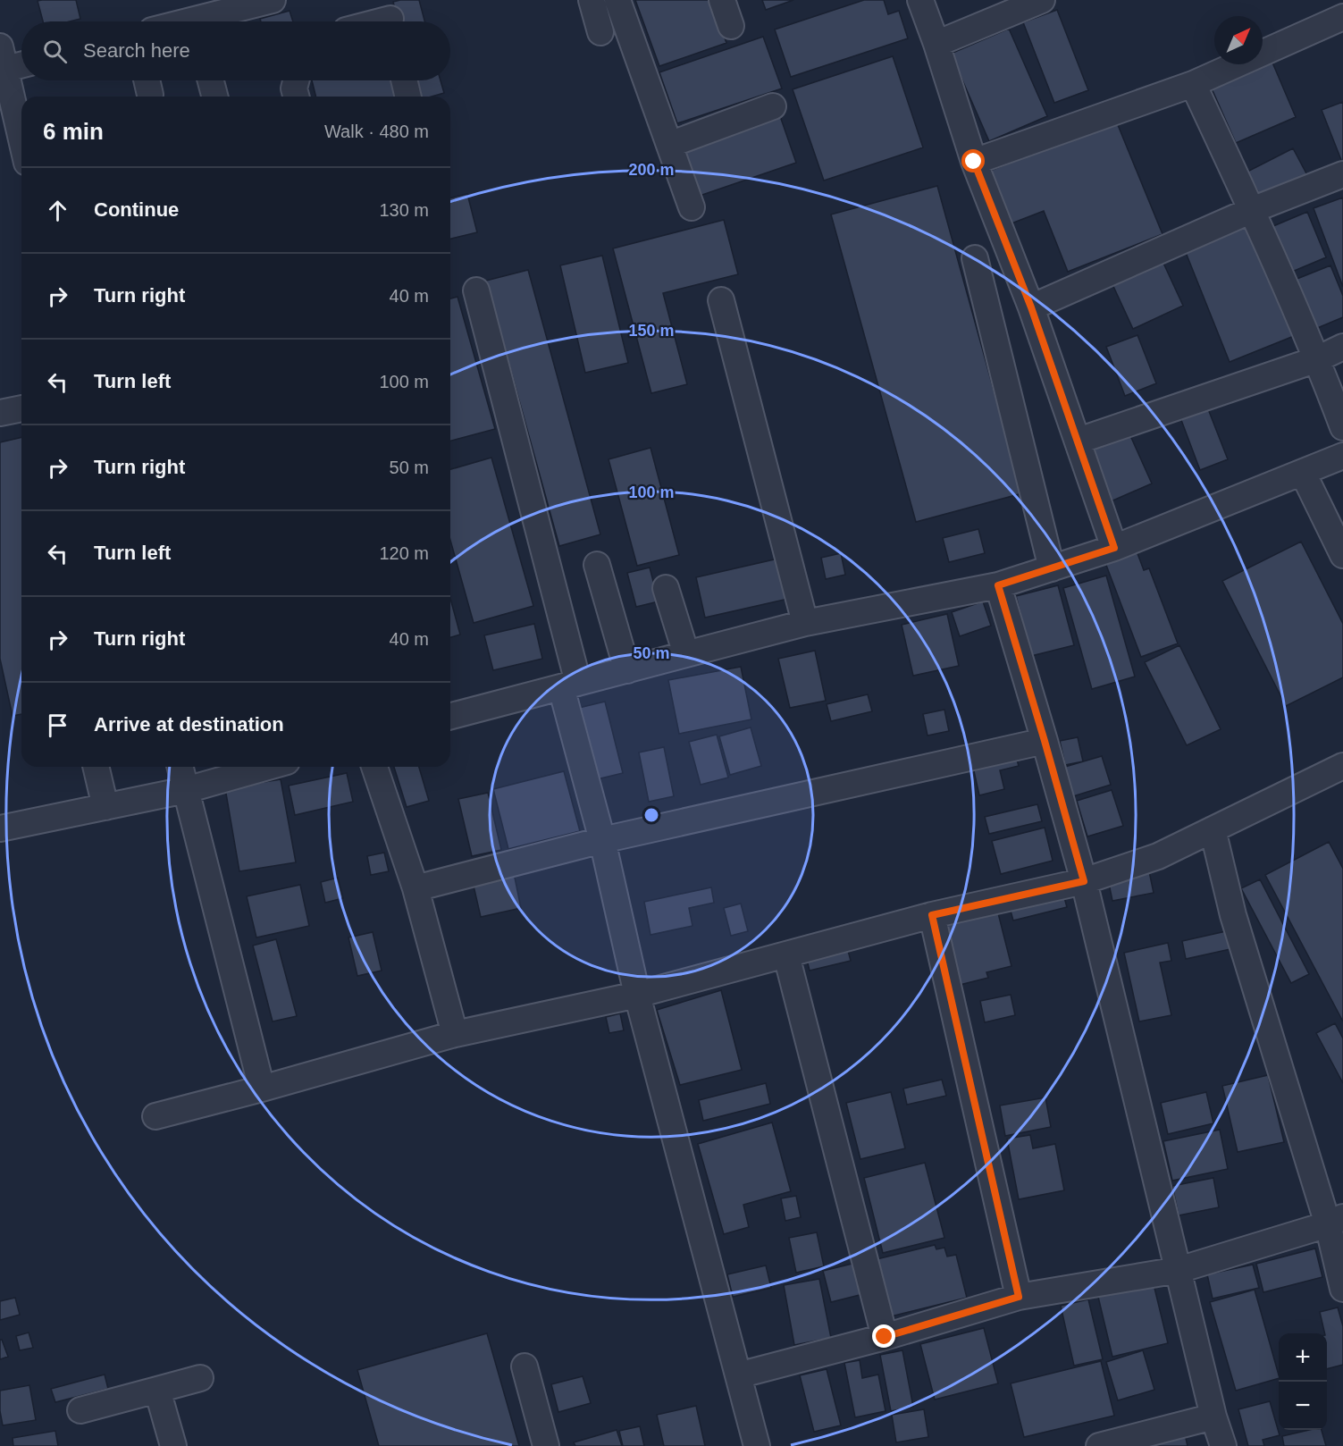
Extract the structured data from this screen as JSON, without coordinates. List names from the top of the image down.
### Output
{
  "north": "top right",
  "page": {
    "search": "Search here",
    "heading": ["6 min", "Walk · 480 m"],
    "list": [
      ["Continue", "130 m"],
      ["Turn right", "40 m"],
      ["Turn left", "100 m"],
      ["Turn right", "50 m"],
      ["Turn left", "120 m"],
      ["Turn right", "40 m"],
      "Arrive at destination"
    ],
    "map_buttons": ["+", "−"]
  },
  "rings": [
    "200 m",
    "150 m",
    "100 m",
    "50 m"
  ]
}
